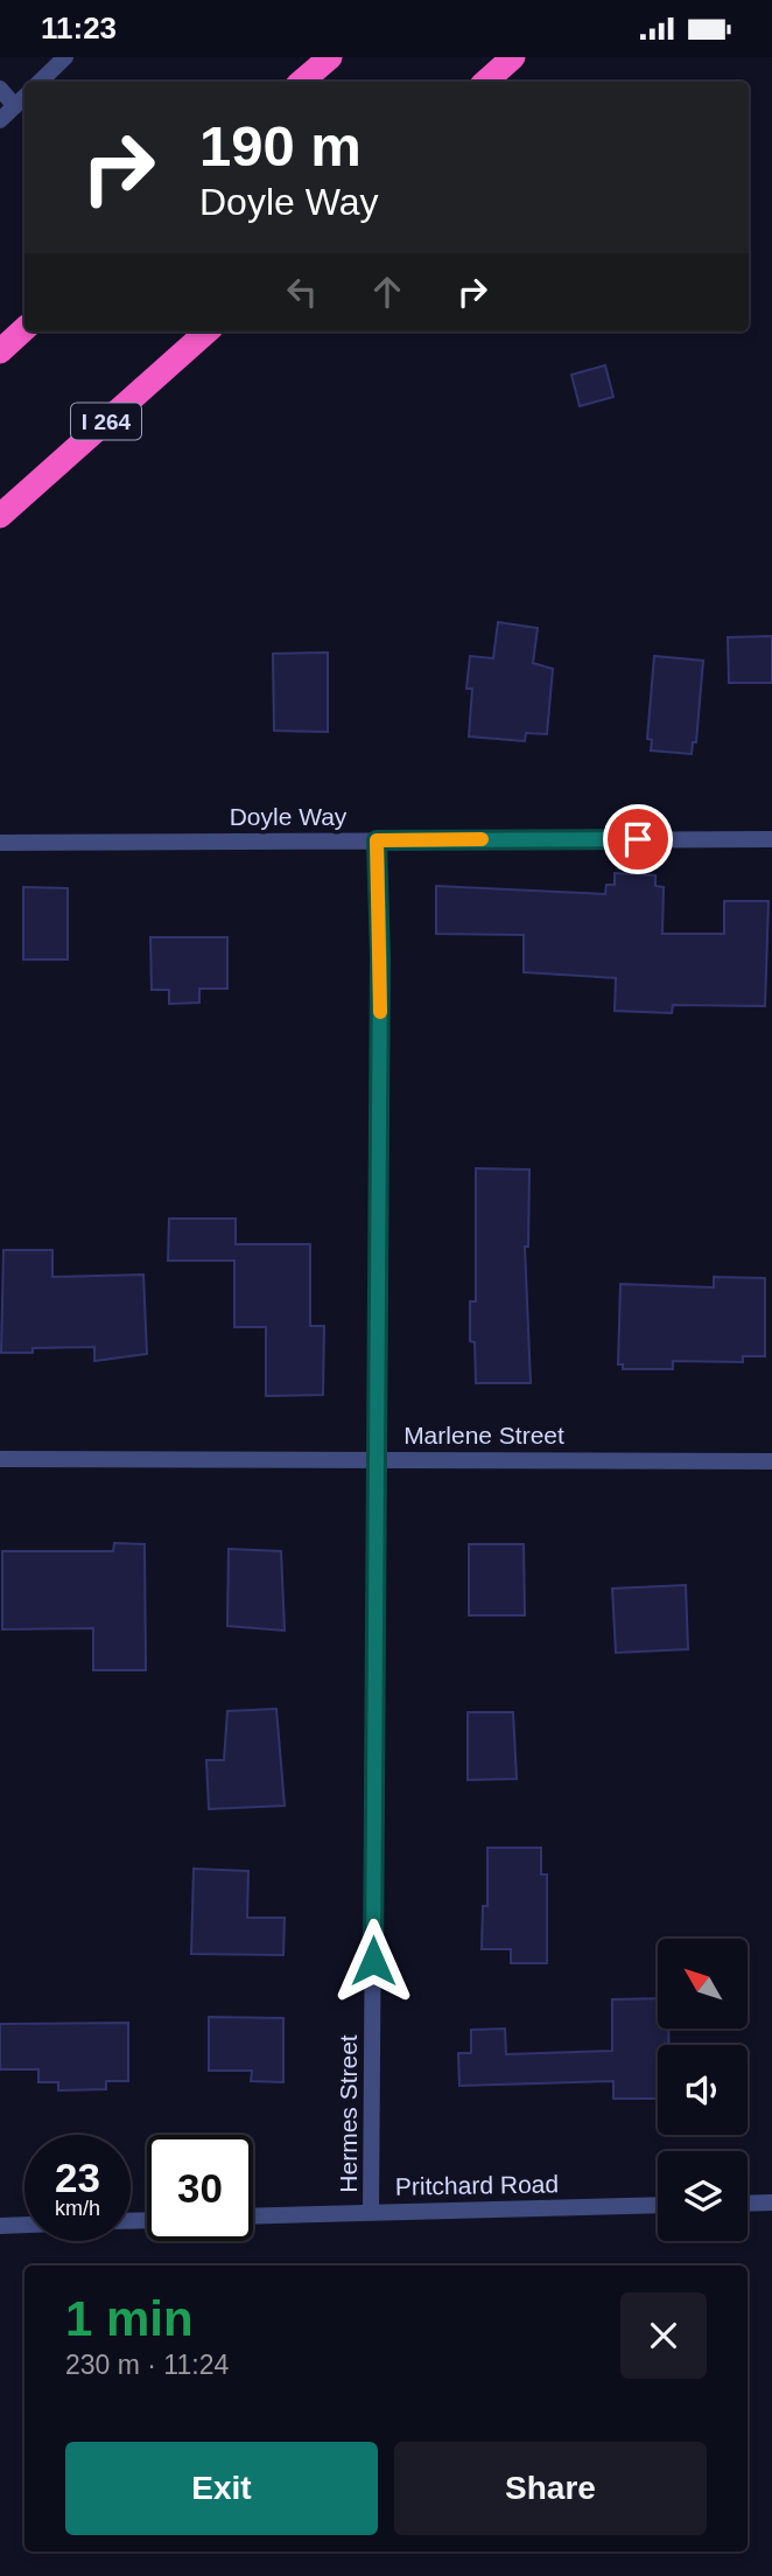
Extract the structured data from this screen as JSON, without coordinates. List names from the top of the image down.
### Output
{
  "streets": {
    "highway": ["I 264"],
    "street": [
      "Doyle Way",
      "Marlene Street",
      "Hermes Street",
      "Pritchard Road"
    ]
  },
  "crossings": [
    ["Doyle Way", "Hermes Street"],
    ["Marlene Street", "Hermes Street"],
    ["Hermes Street", "Pritchard Road"]
  ],
  "north": "top left",
  "page": {
    "status": "11:23",
    "turn": ["190 m", "Doyle Way"],
    "speed": "23 km/h",
    "limit": "30",
    "heading": ["1 min", "230 m · 11:24"],
    "buttons": ["Exit", "Share"]
  }
}
